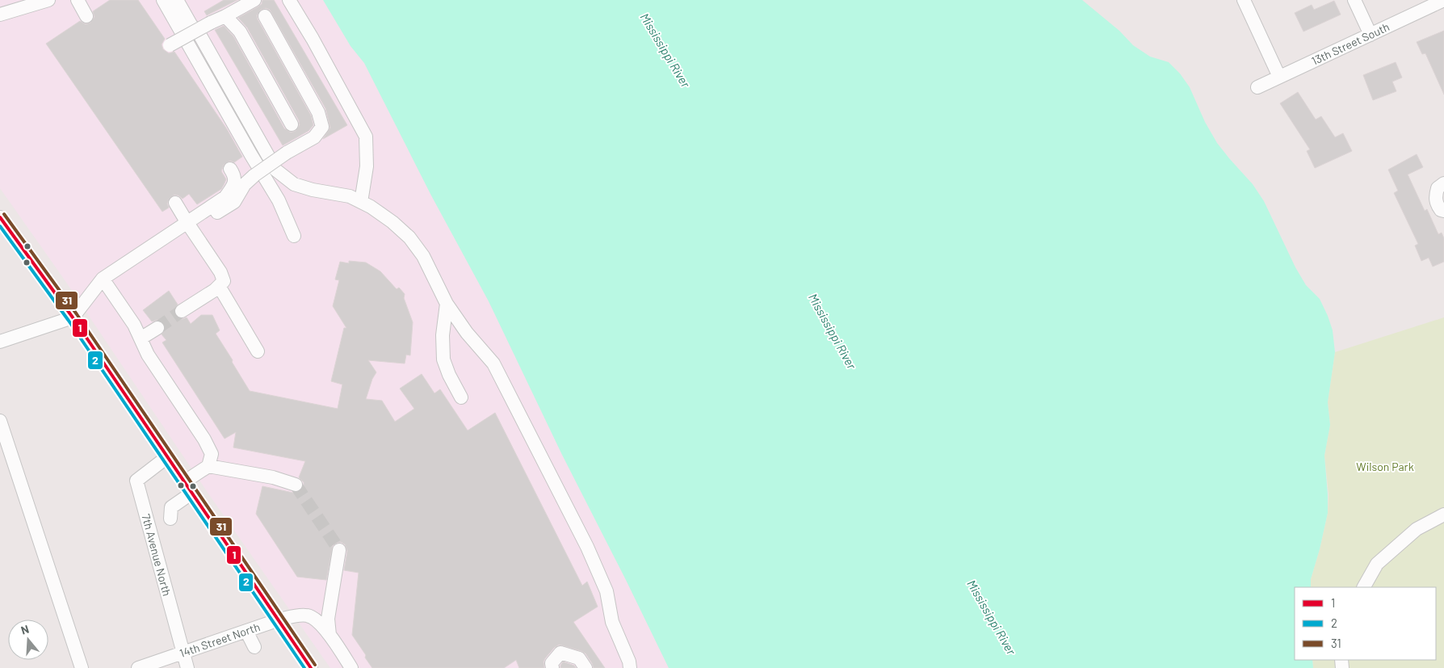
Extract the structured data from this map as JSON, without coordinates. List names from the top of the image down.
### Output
{
  "streets": {
    "street": ["13th Street South", "7th Avenue North", "14th Street North"]
  },
  "crossings": [
    ["7th Avenue North", "14th Street North"]
  ],
  "water": ["Mississippi River"],
  "parks": ["Wilson Park"],
  "lines": ["transit line 31", "transit line 1", "transit line 2"],
  "legend": ["1", "2", "31"],
  "north": "top"
}
